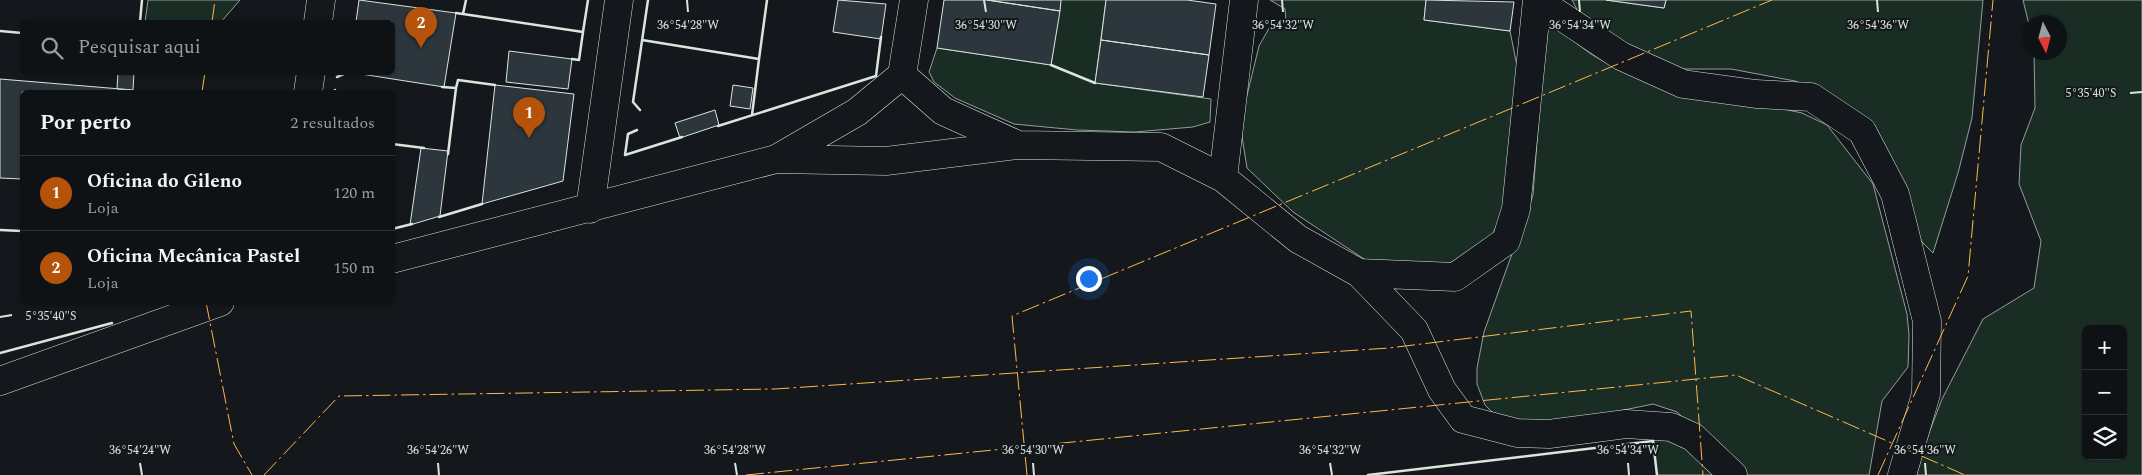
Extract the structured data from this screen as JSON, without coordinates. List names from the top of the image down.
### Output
{
  "north": "bottom",
  "page": {
    "pins": ["2", "1"],
    "search": "Pesquisar aqui",
    "heading": ["Por perto", "2 resultados"],
    "list": [
      {
        "mark": "1",
        "name": "Oficina do Gileno",
        "note": "Loja",
        "value": "120 m"
      },
      {
        "mark": "2",
        "name": "Oficina Mecânica Pastel",
        "note": "Loja",
        "value": "150 m"
      }
    ],
    "map_buttons": ["+", "−"]
  },
  "coordinates": [
    "36°54'28\"W",
    "36°54'30\"W",
    "36°54'32\"W",
    "36°54'34\"W",
    "36°54'36\"W",
    "5°35'40\"S",
    "36°54'24\"W",
    "36°54'26\"W"
  ]
}
